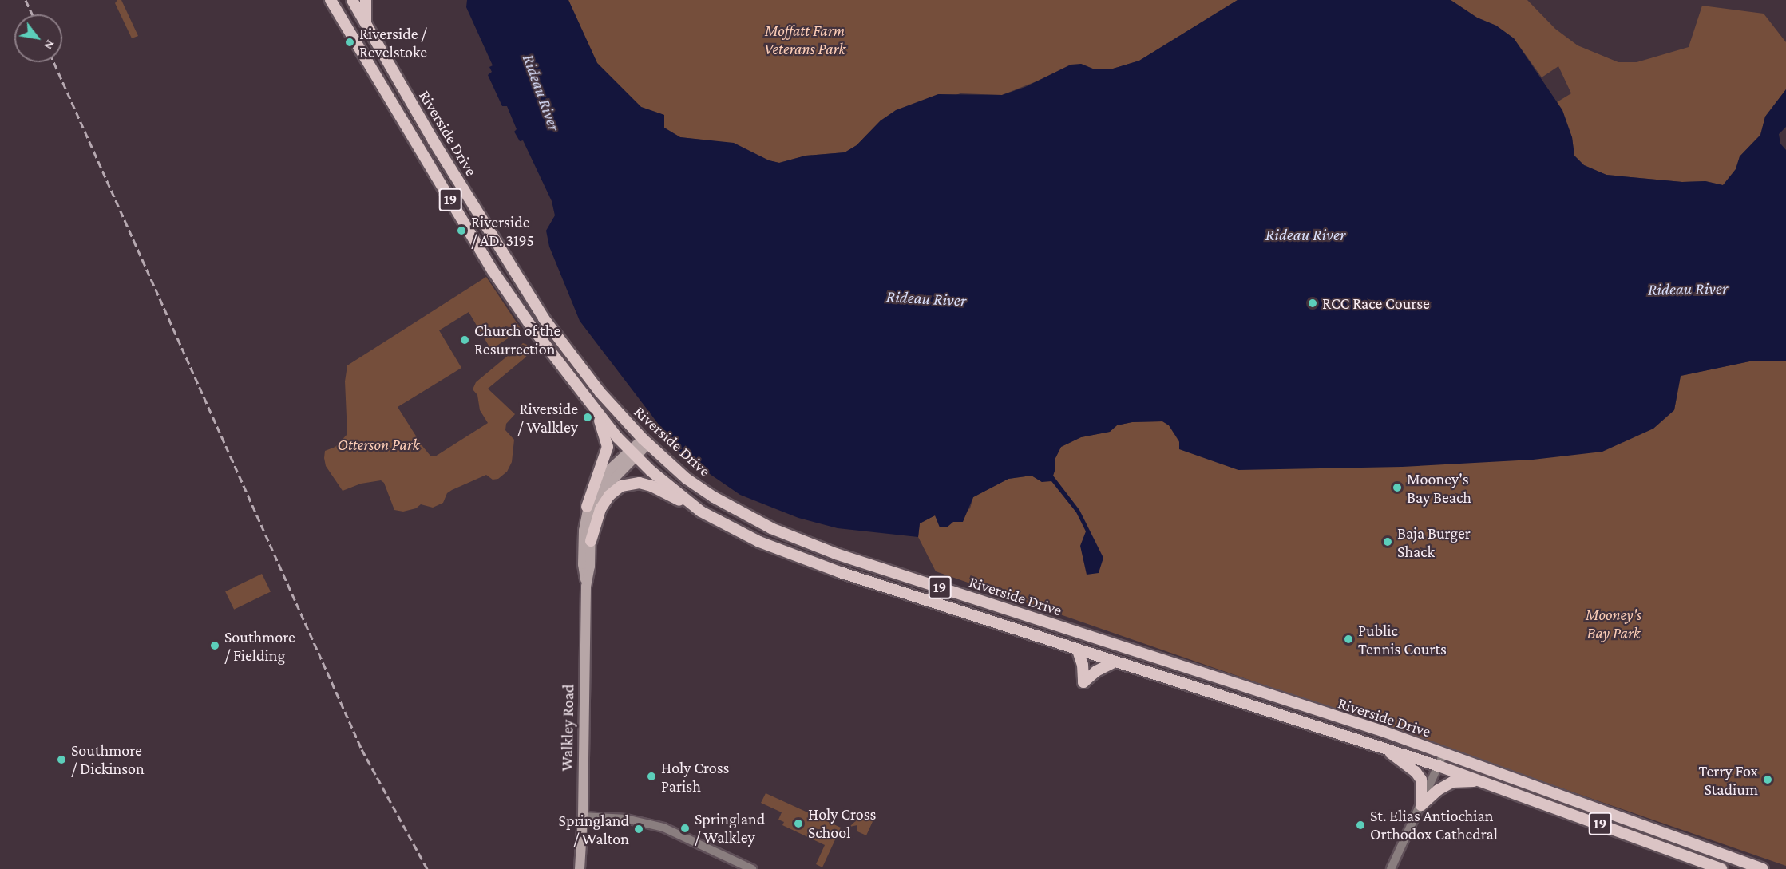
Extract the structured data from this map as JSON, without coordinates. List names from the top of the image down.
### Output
{
  "streets": {
    "main road": ["Riverside Drive", "19", "Walkley Road"]
  },
  "crossings": [
    ["Riverside Drive", "Walkley Road"]
  ],
  "water": ["Rideau River"],
  "parks": ["Moffatt Farm Veterans Park", "Otterson Park", "Mooney's Bay Park"],
  "places": [
    "Riverside / Revelstoke",
    "Riverside / AD. 3195",
    "RCC Race Course",
    "Church of the Resurrection",
    "Riverside / Walkley",
    "Mooney's Bay Beach",
    "Baja Burger Shack",
    "Public Tennis Courts",
    "Southmore / Fielding",
    "Southmore / Dickinson",
    "Holy Cross Parish",
    "Terry Fox Stadium",
    "Holy Cross School",
    "St. Elias Antiochian Orthodox Cathedral",
    "Springland / Walkley",
    "Springland / Walton"
  ],
  "north": "bottom right"
}
